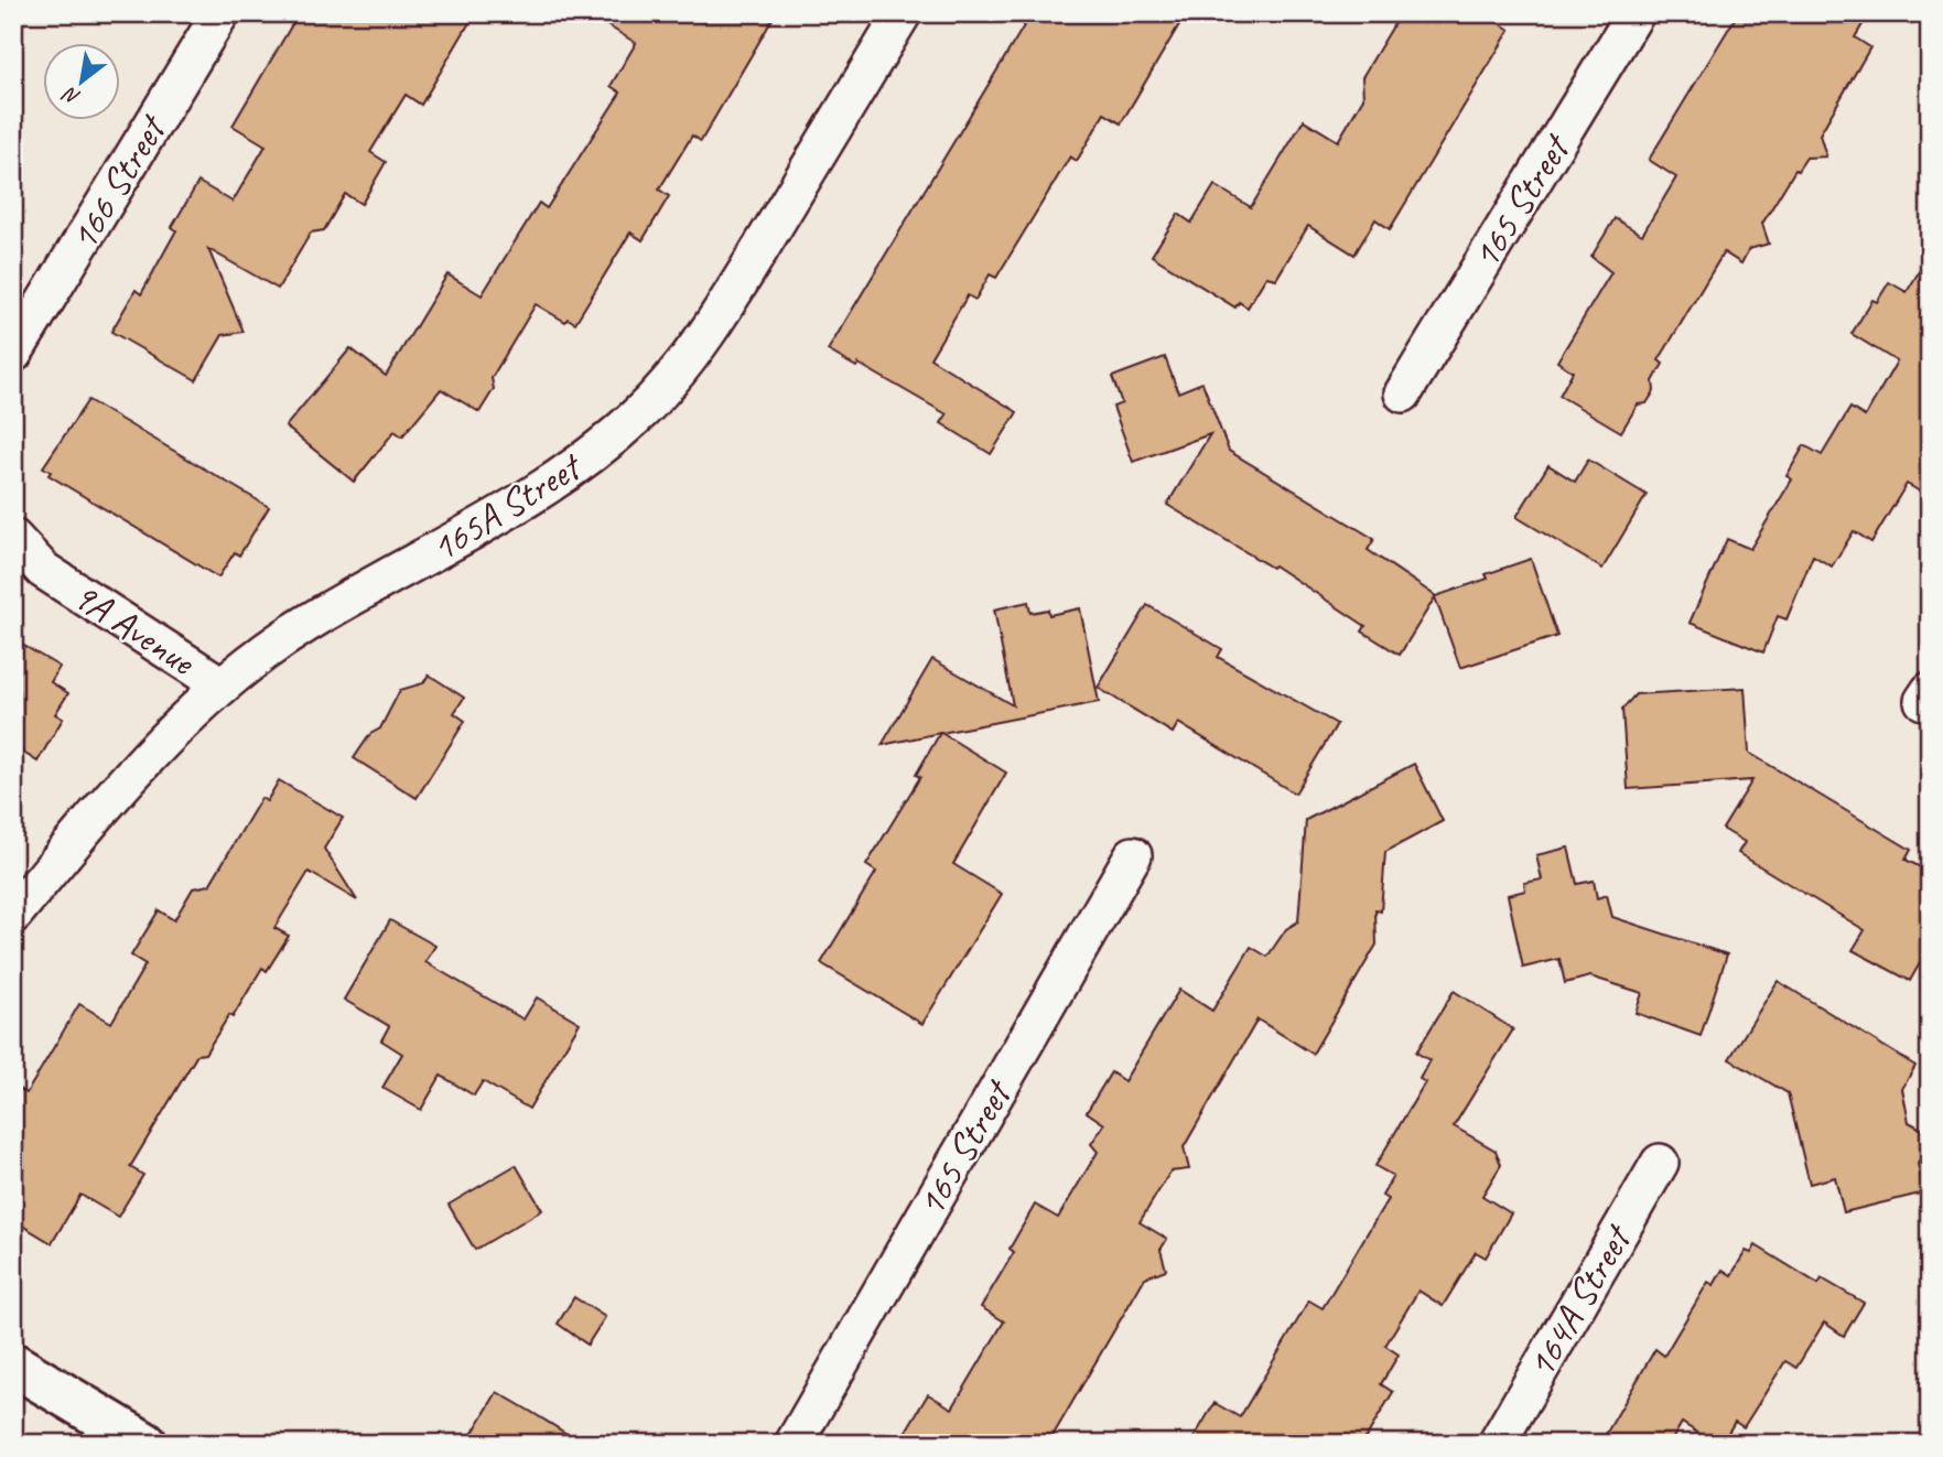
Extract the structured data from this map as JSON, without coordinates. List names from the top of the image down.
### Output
{
  "streets": {
    "street": [
      "166 Street",
      "165 Street",
      "165A Street",
      "9A Avenue",
      "164A Street"
    ]
  },
  "crossings": [
    ["165A Street", "9A Avenue"]
  ],
  "north": "bottom left"
}
